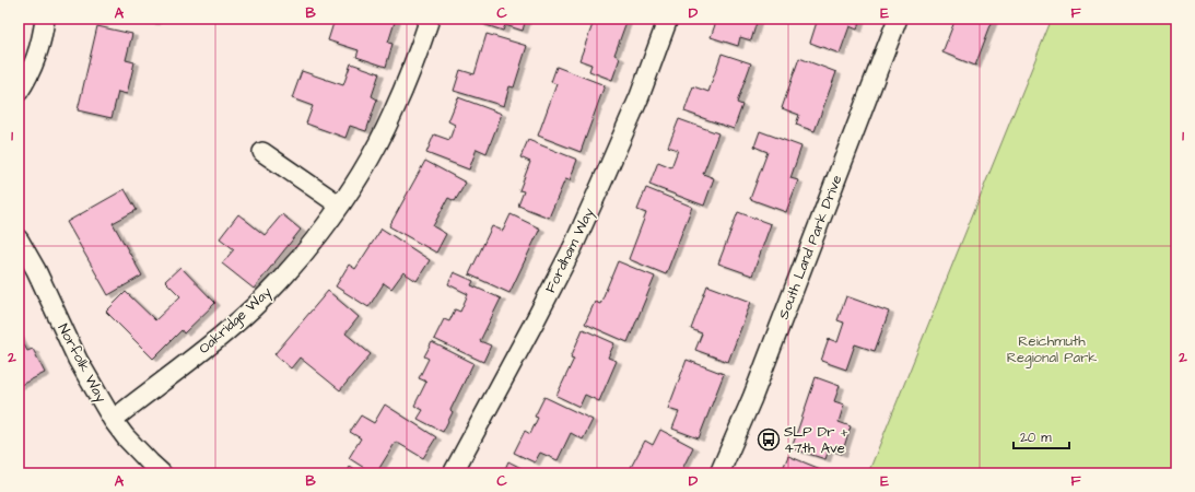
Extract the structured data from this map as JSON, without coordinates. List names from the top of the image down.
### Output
{
  "streets": {
    "street": [
      "South Land Park Drive",
      "Fordham Way",
      "Oakridge Way",
      "Norfolk Way"
    ]
  },
  "crossings": [
    ["Oakridge Way", "Norfolk Way"]
  ],
  "parks": ["Reichmuth Regional Park"],
  "places": {
    "bus stop": ["SLP Dr + 47th Ave"]
  },
  "scale_bar": "20 m",
  "grid": {
    "columns": [
      "A",
      "B",
      "C",
      "D",
      "E",
      "F"
    ],
    "rows": ["1", "2"]
  }
}
